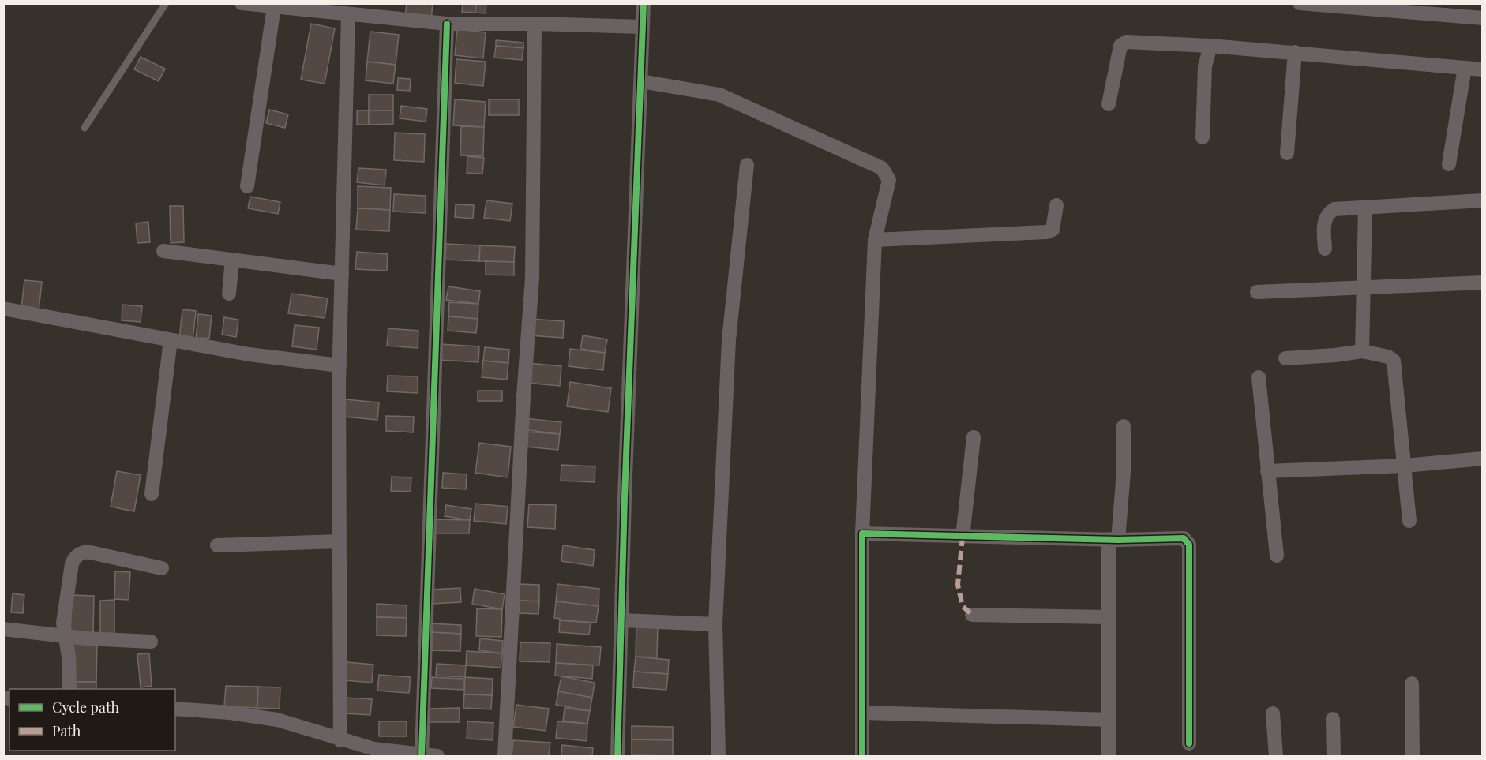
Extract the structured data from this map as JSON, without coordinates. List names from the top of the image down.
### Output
{
  "legend": ["Cycle path", "Path"]
}
